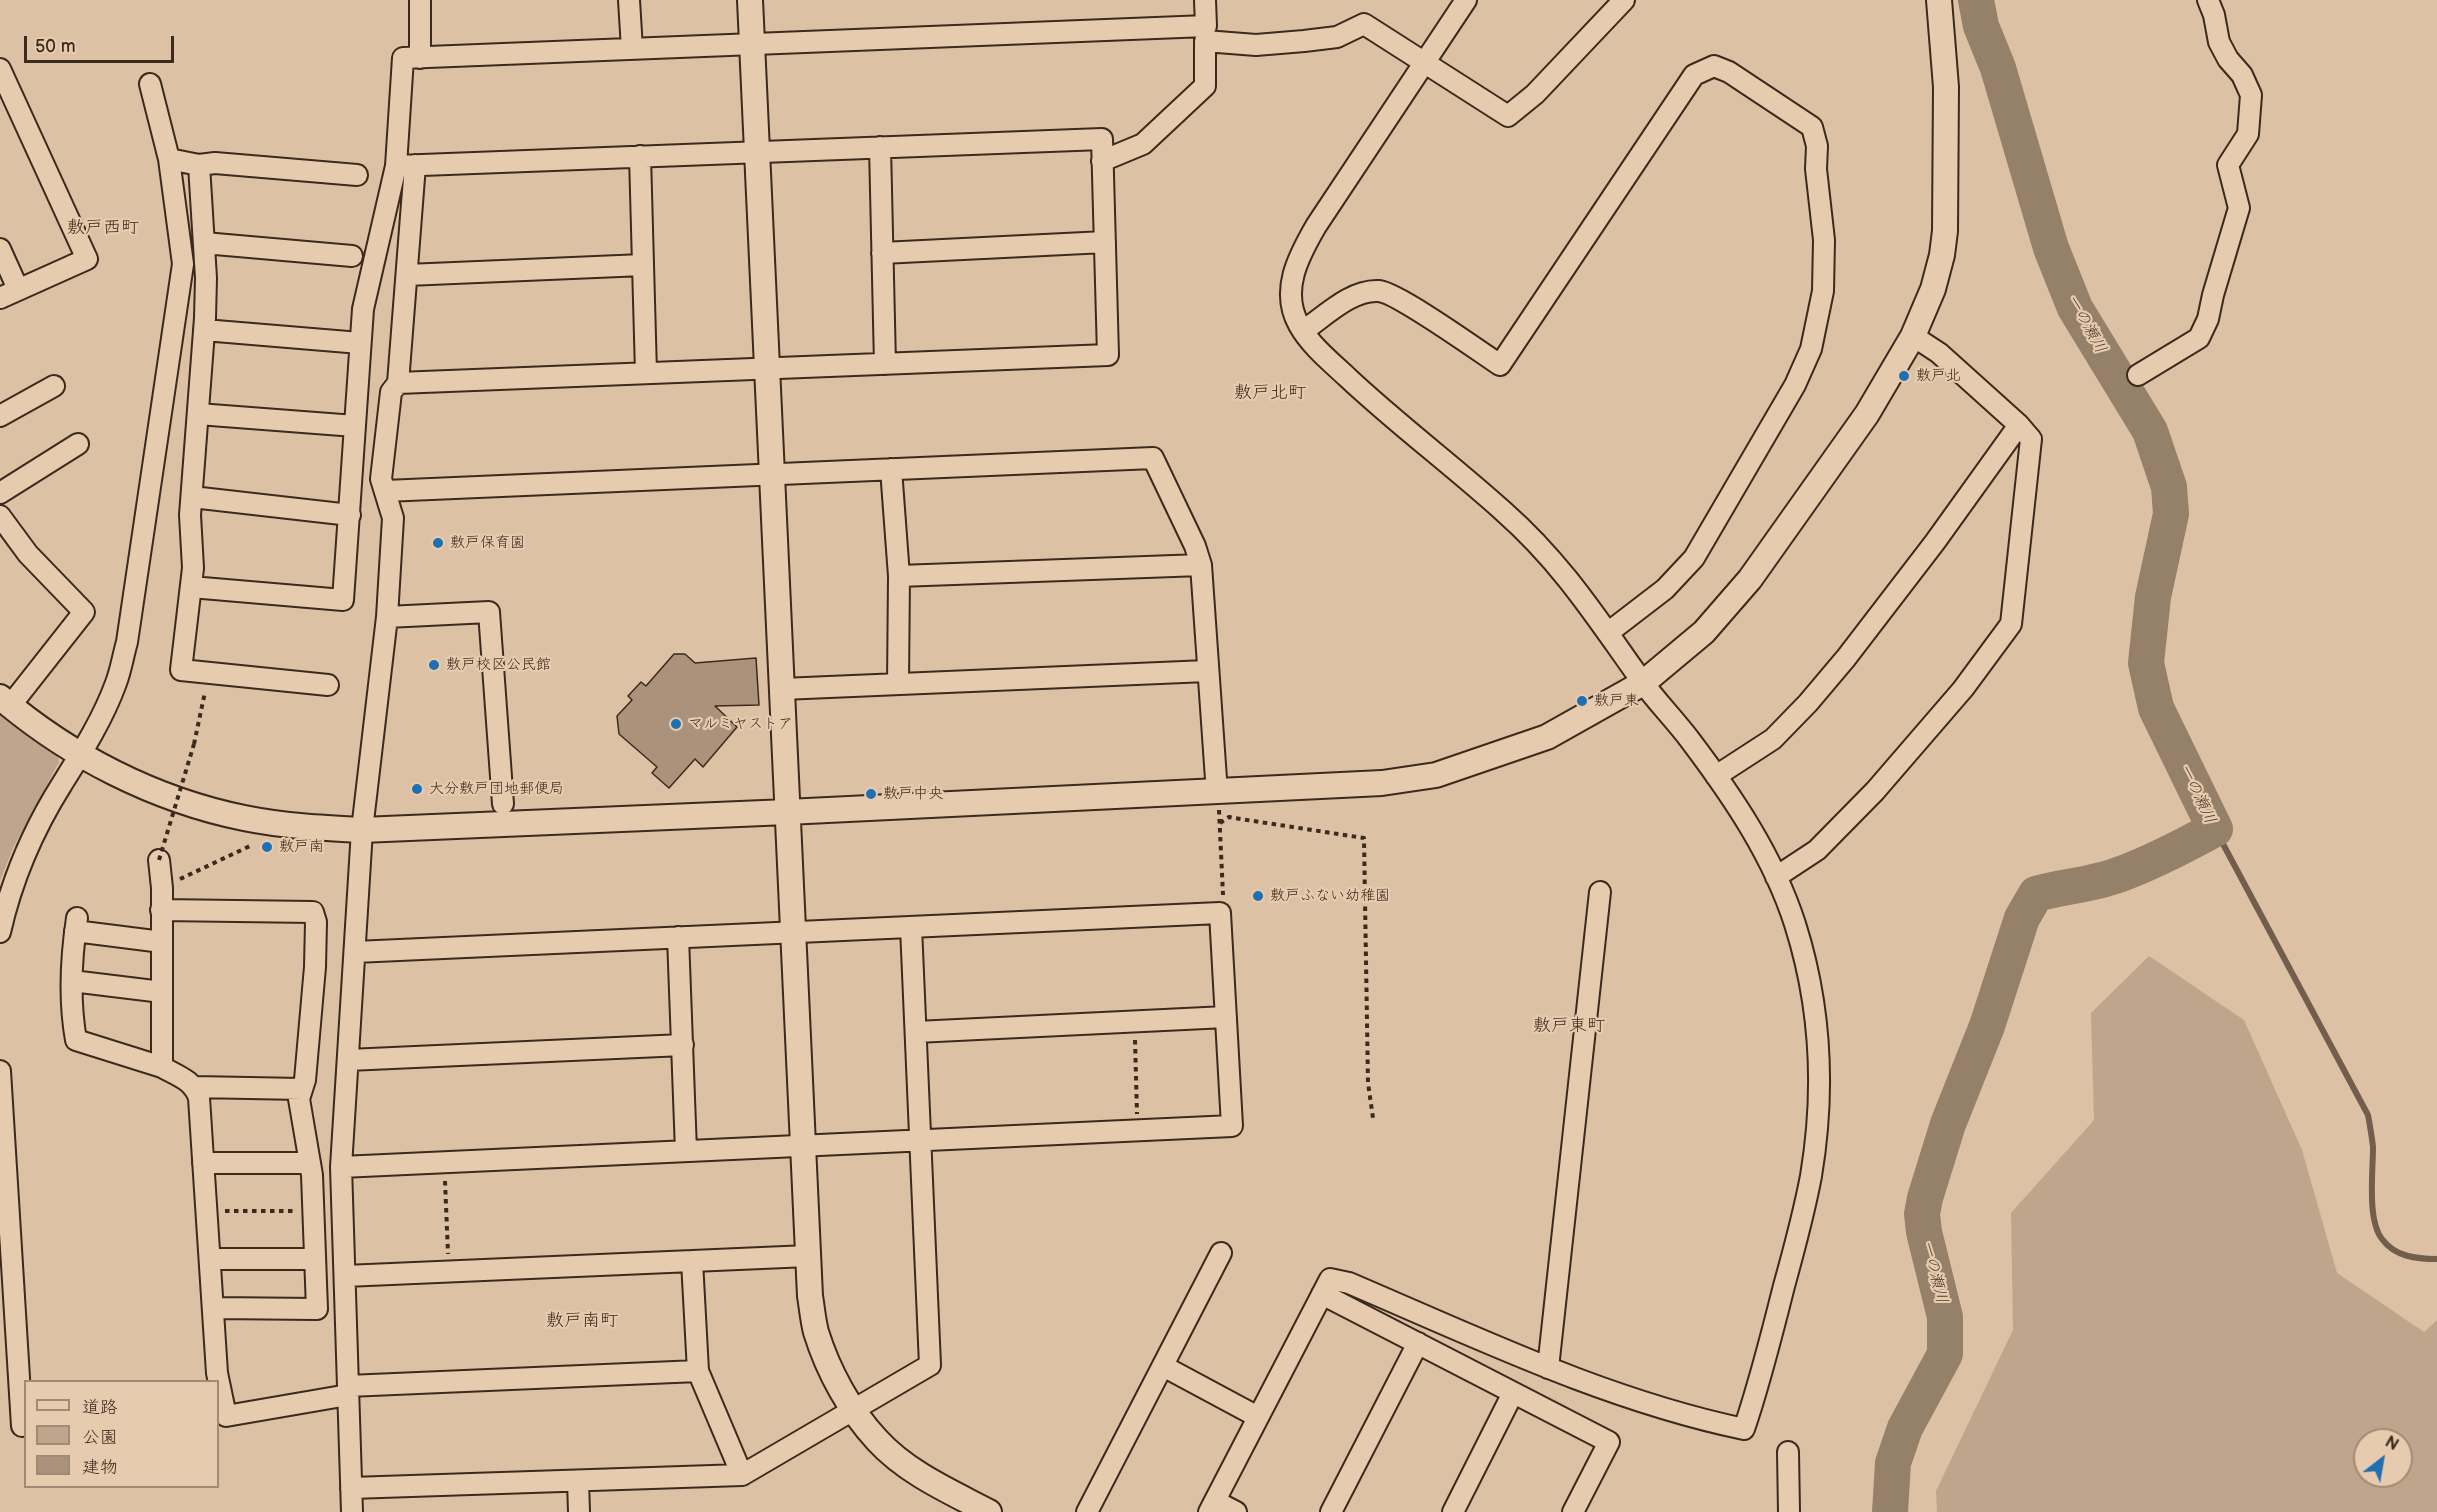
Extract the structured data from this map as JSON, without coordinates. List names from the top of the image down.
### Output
{
  "districts": [
    "敷戸西町",
    "敷戸北町",
    "敷戸東町",
    "敷戸南町"
  ],
  "water": ["一の瀬川"],
  "places": [
    "敷戸北",
    "敷戸保育園",
    "敷戸校区公民館",
    "敷戸東",
    "マルミヤストア",
    "大分敷戸団地郵便局",
    "敷戸中央",
    "敷戸南",
    "敷戸ふない幼稚園"
  ],
  "legend": ["道路", "公園", "建物"],
  "scale_bar": "50 m",
  "north": "top right"
}
